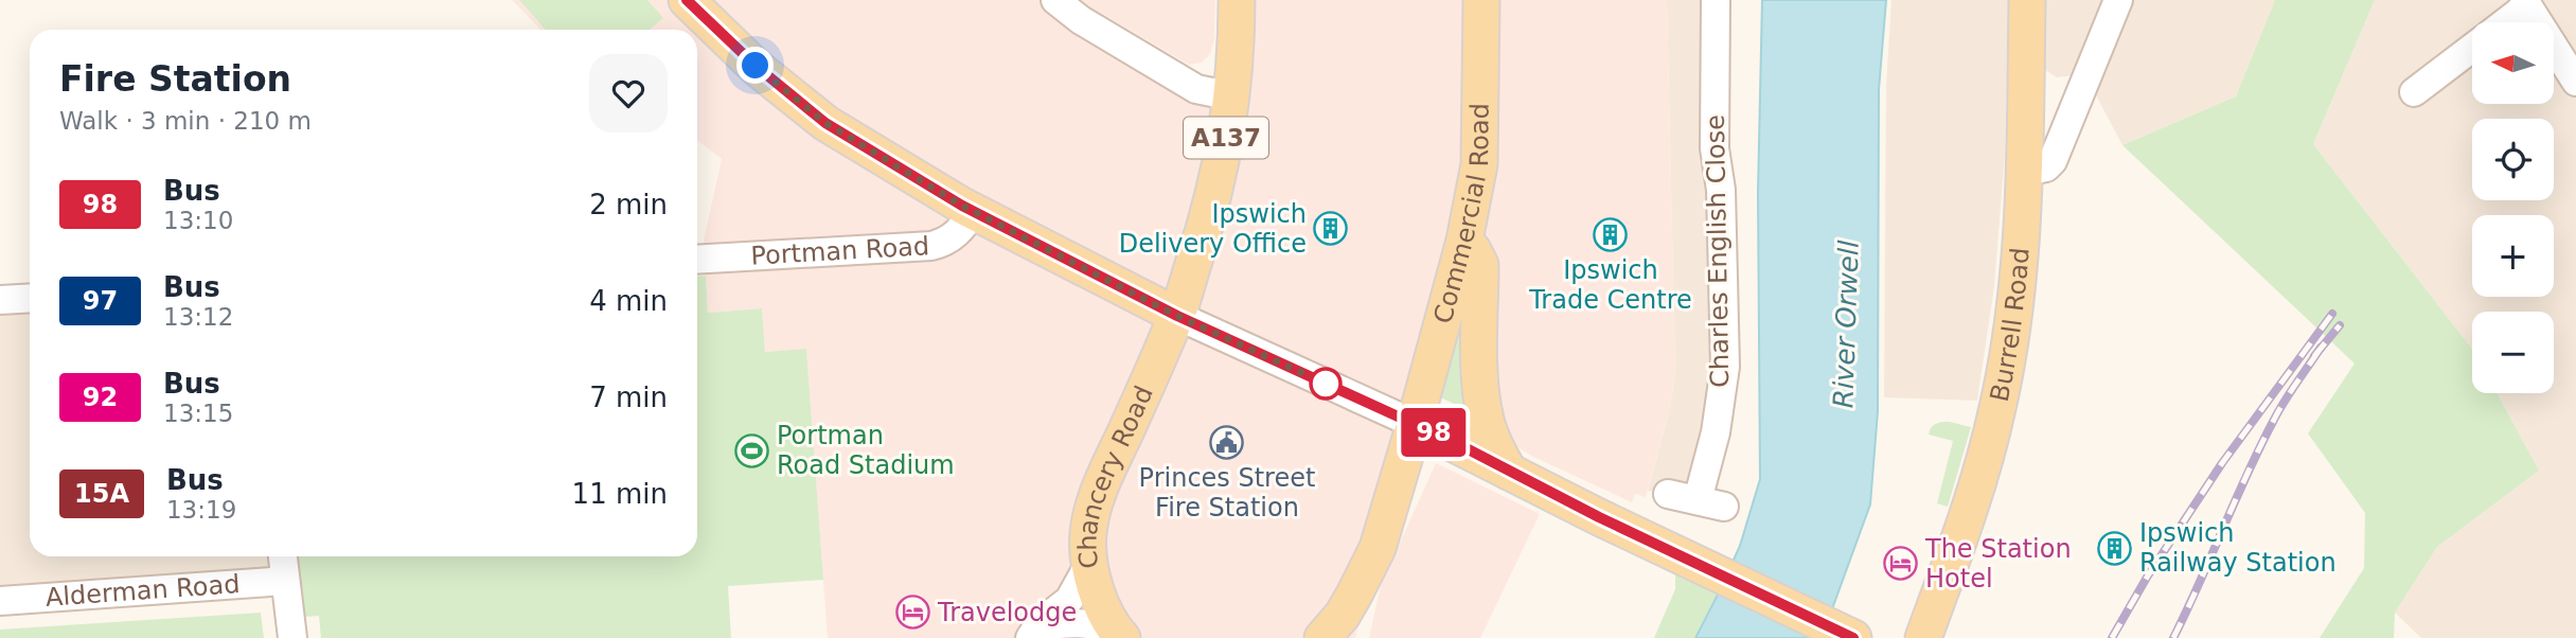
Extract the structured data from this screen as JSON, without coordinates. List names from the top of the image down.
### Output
{
  "streets": {
    "main road": [
      "A137",
      "Commercial Road",
      "Burrell Road",
      "Chancery Road"
    ],
    "street": ["Portman Road", "Charles English Close", "Alderman Road"]
  },
  "crossings": [
    ["A137", "Chancery Road"]
  ],
  "water": ["River Orwell"],
  "places": {
    "building": ["Ipswich Delivery Office", "Ipswich Trade Centre", "Ipswich Railway Station"],
    "public building": ["Princes Street Fire Station"],
    "sports": ["Portman Road Stadium"],
    "hotel": ["The Station Hotel", "Travelodge"]
  },
  "lines": ["bus line 98"],
  "north": "left",
  "page": {
    "on_map": "98",
    "map_buttons": ["+", "−"],
    "heading": ["Fire Station", "Walk · 3 min · 210 m"],
    "list": [
      {
        "mark": "98",
        "name": "Bus",
        "note": "13:10",
        "value": "2 min"
      },
      {
        "mark": "97",
        "name": "Bus",
        "note": "13:12",
        "value": "4 min"
      },
      {
        "mark": "92",
        "name": "Bus",
        "note": "13:15",
        "value": "7 min"
      },
      {
        "mark": "15A",
        "name": "Bus",
        "note": "13:19",
        "value": "11 min"
      }
    ]
  }
}
